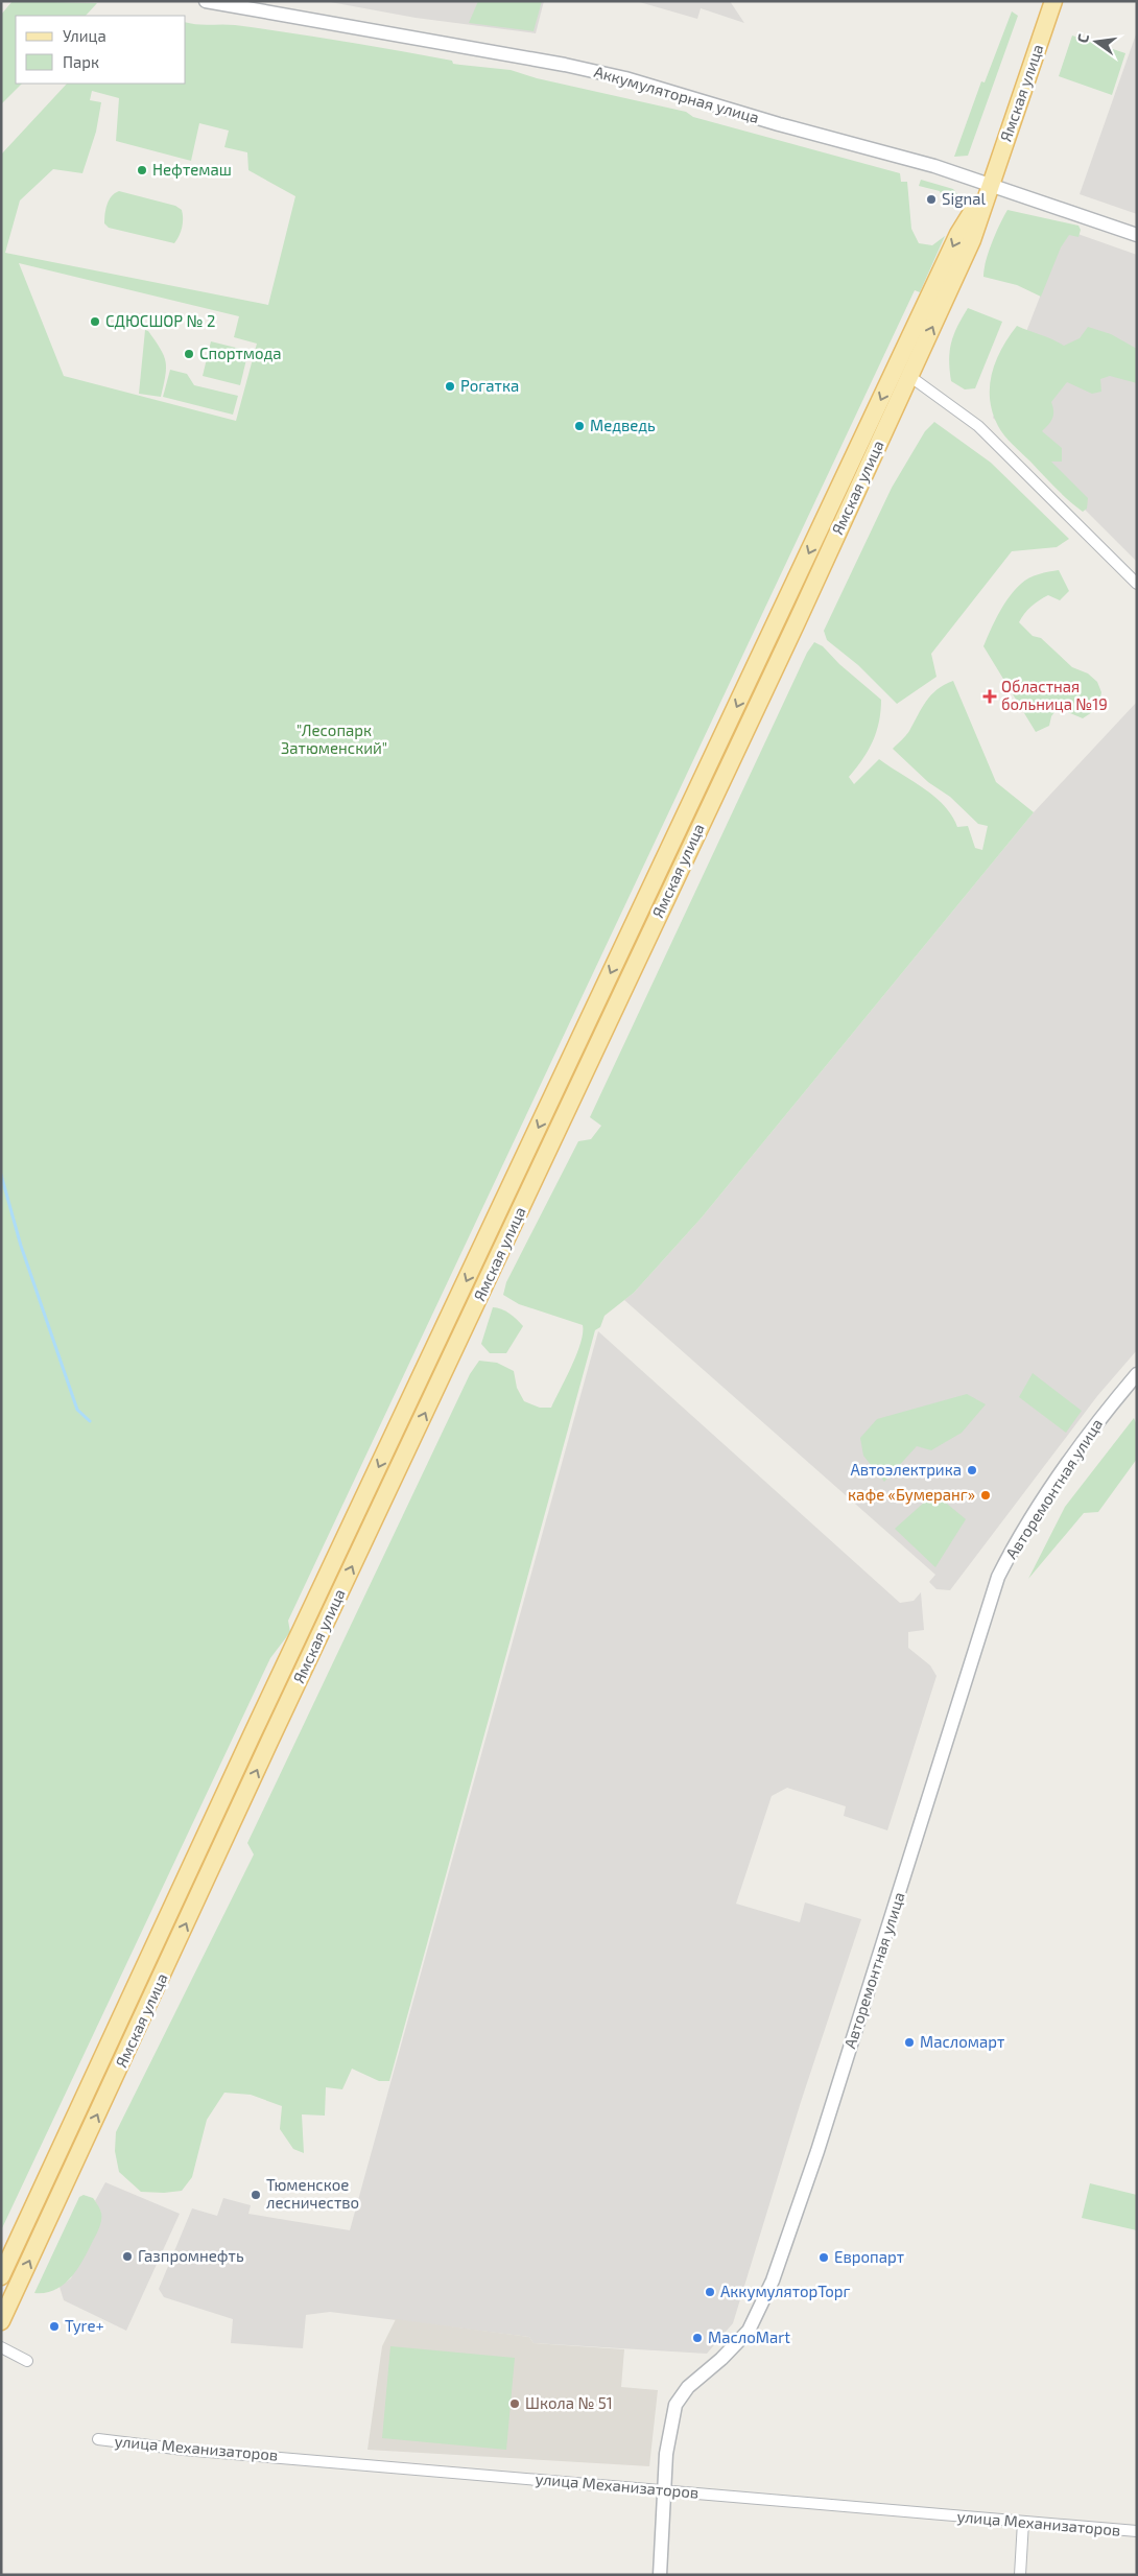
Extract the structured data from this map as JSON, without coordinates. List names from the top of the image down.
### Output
{
  "streets": {
    "main road": ["Ямская улица"],
    "street": ["Аккумуляторная улица", "Авторемонтная улица", "улица Механизаторов"]
  },
  "crossings": [
    ["Ямская улица", "Аккумуляторная улица"],
    ["Авторемонтная улица", "улица Механизаторов"]
  ],
  "parks": ["\"Лесопарк Затюменский\""],
  "places": {
    "other": [
      "Нефтемаш",
      "Signal",
      "СДЮСШОР № 2",
      "Спортмода",
      "Рогатка",
      "Медведь",
      "Автоэлектрика",
      "кафе «Бумеранг»",
      "Масломарт",
      "Тюменское лесничество",
      "Газпромнефть",
      "Европарт",
      "АккумуляторТорг",
      "Tyre+",
      "МаслоMart",
      "Школа № 51"
    ],
    "health": ["Областная больница №19"]
  },
  "legend": ["Улица", "Парк"],
  "north": "left"
}
